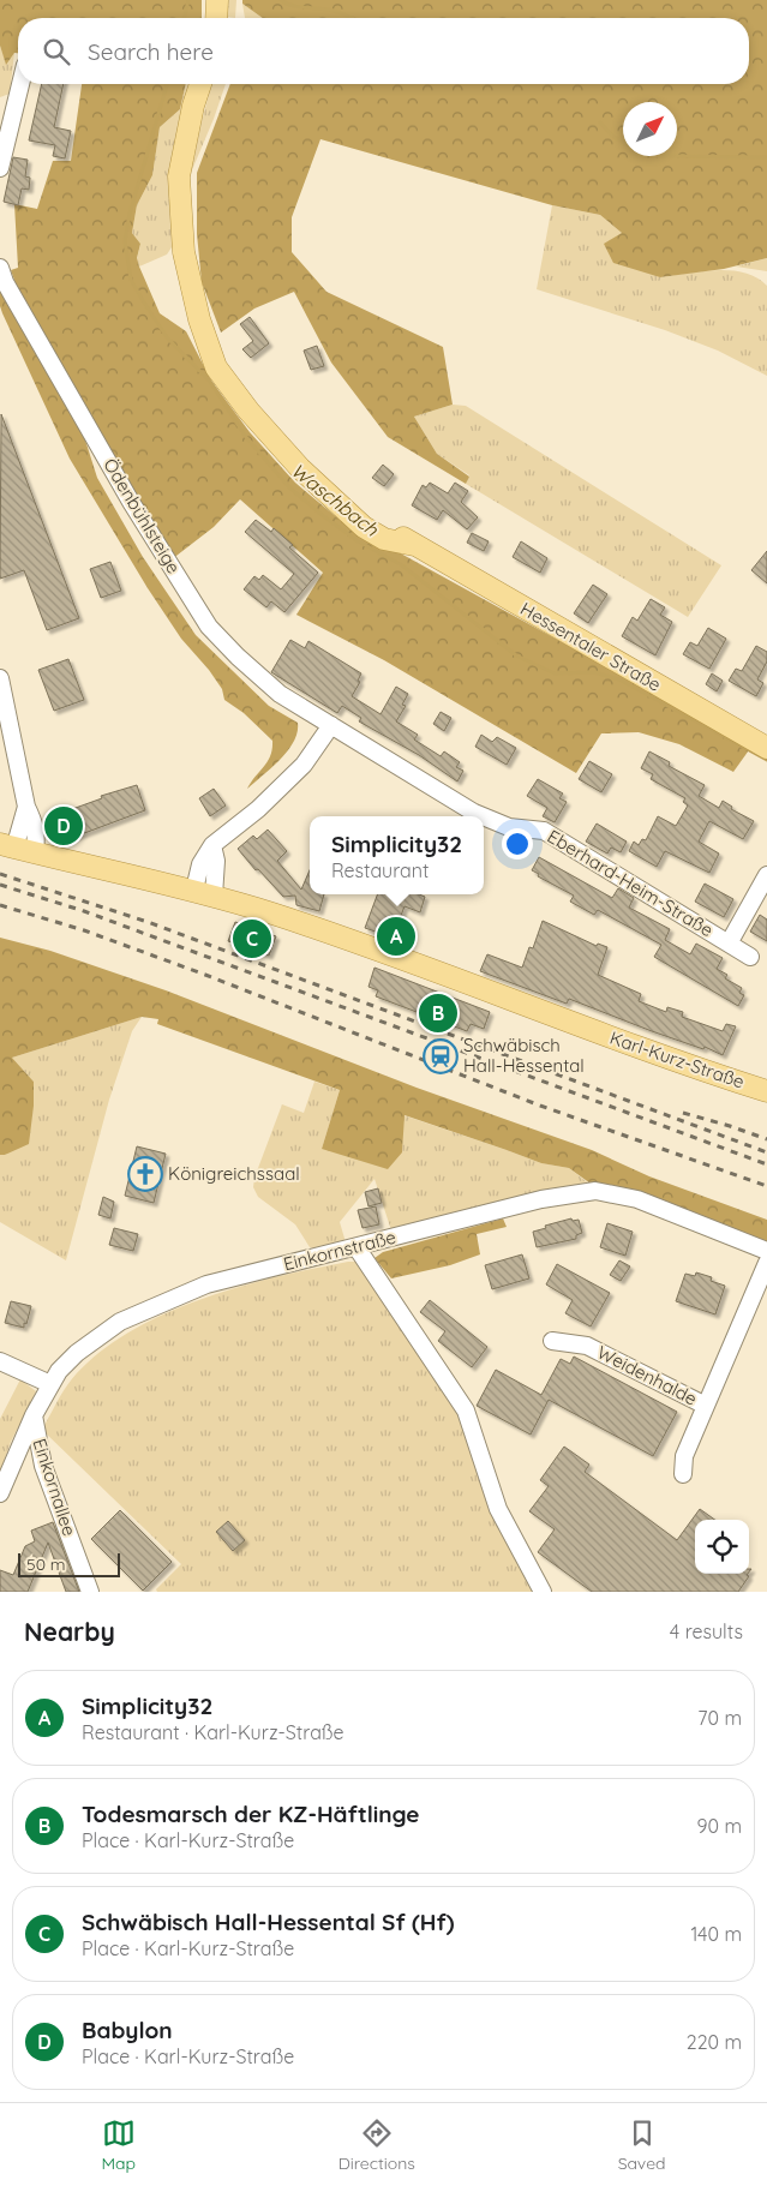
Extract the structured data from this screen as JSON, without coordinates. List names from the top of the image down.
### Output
{
  "streets": {
    "main road": ["Hessentaler Straße", "Karl-Kurz-Straße"],
    "street": [
      "Ödenbühlsteige",
      "Eberhard-Heim-Straße",
      "Einkornstraße",
      "Weidenhalde",
      "Einkornallee"
    ]
  },
  "crossings": [
    ["Ödenbühlsteige", "Eberhard-Heim-Straße"],
    ["Einkornstraße", "Einkornallee"]
  ],
  "water": ["Waschbach"],
  "places": {
    "station": ["Schwäbisch Hall-Hessental"],
    "church": ["Königreichssaal"]
  },
  "scale_bar": "50 m",
  "north": "top right",
  "page": {
    "search": "Search here",
    "pins": [
      "D",
      "A",
      "C",
      "B"
    ],
    "popup": ["Simplicity32", "Restaurant"],
    "scale": "50 m",
    "heading": ["Nearby", "4 results"],
    "list": [
      {
        "mark": "A",
        "name": "Simplicity32",
        "note": "Restaurant · Karl-Kurz-Straße",
        "value": "70 m"
      },
      {
        "mark": "B",
        "name": "Todesmarsch der KZ-Häftlinge",
        "note": "Place · Karl-Kurz-Straße",
        "value": "90 m"
      },
      {
        "mark": "C",
        "name": "Schwäbisch Hall-Hessental Sf (Hf)",
        "note": "Place · Karl-Kurz-Straße",
        "value": "140 m"
      },
      {
        "mark": "D",
        "name": "Babylon",
        "note": "Place · Karl-Kurz-Straße",
        "value": "220 m"
      }
    ],
    "nav": ["Map", "Directions", "Saved"]
  }
}
